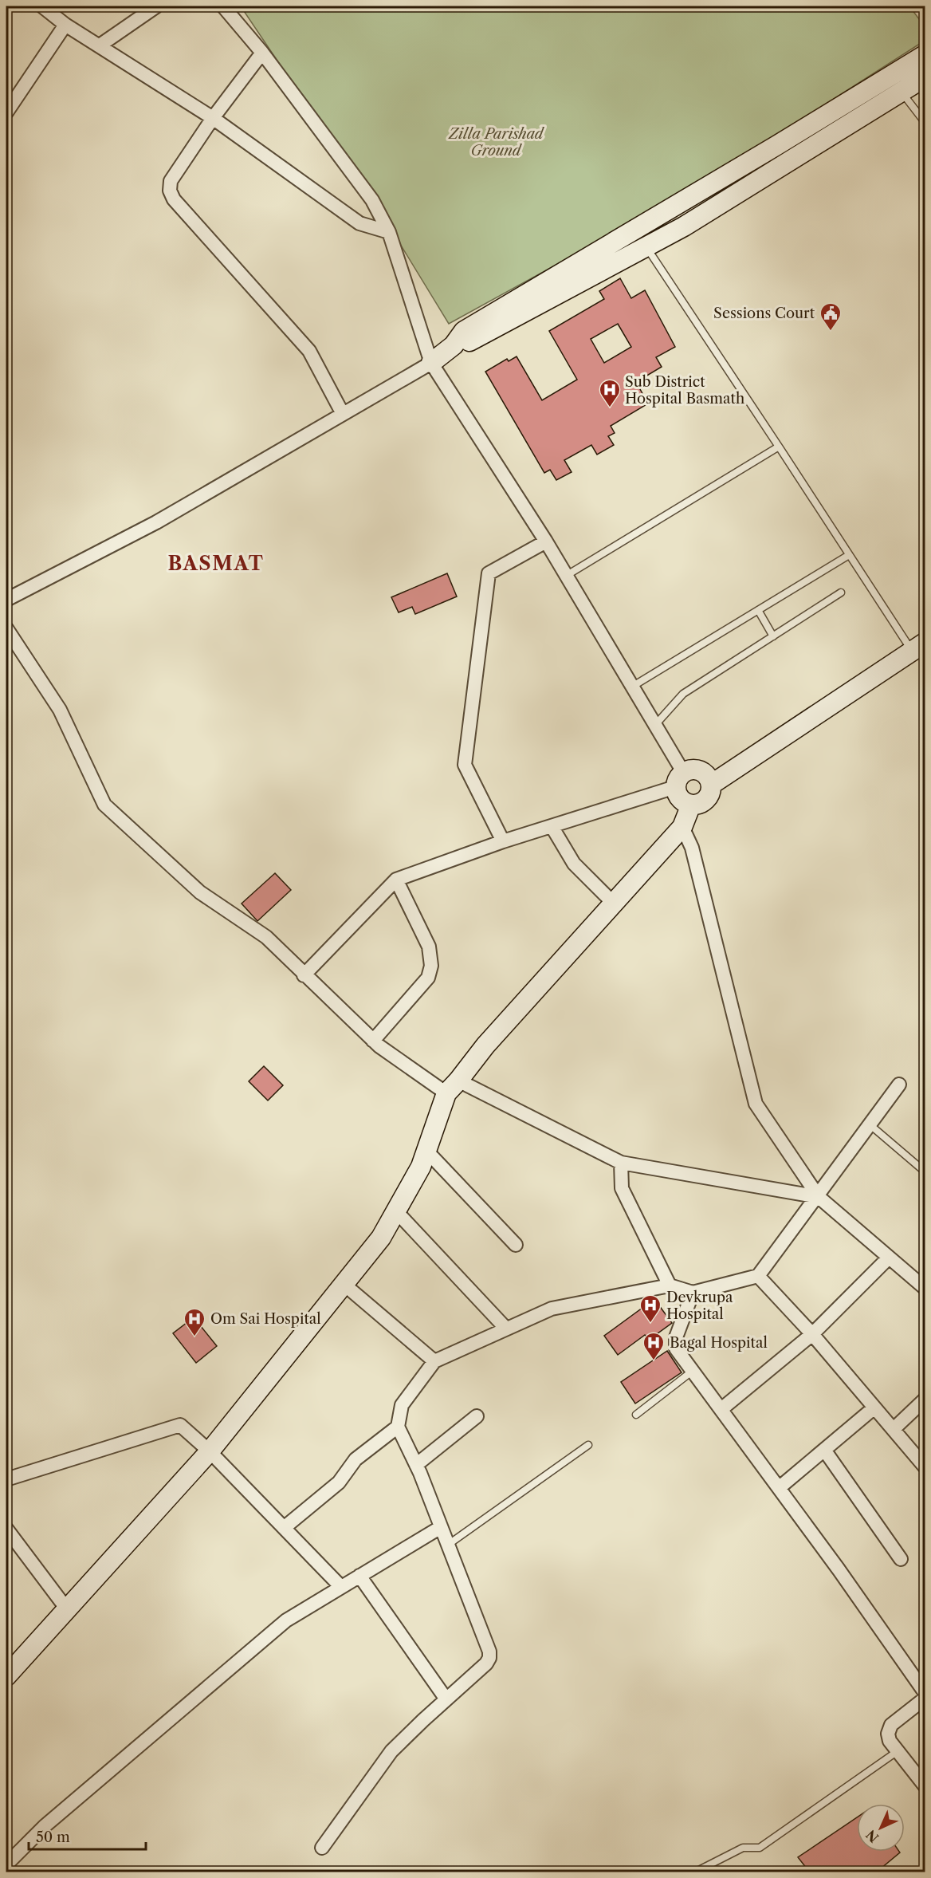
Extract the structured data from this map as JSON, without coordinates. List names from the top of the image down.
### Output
{
  "districts": ["BASMAT"],
  "parks": ["Zilla Parishad Ground"],
  "places": {
    "public building": ["Sessions Court"],
    "hospital": [
      "Sub District Hospital Basmath",
      "Devkrupa Hospital",
      "Om Sai Hospital",
      "Bagal Hospital"
    ]
  },
  "scale_bar": "50 m",
  "north": "bottom left"
}
